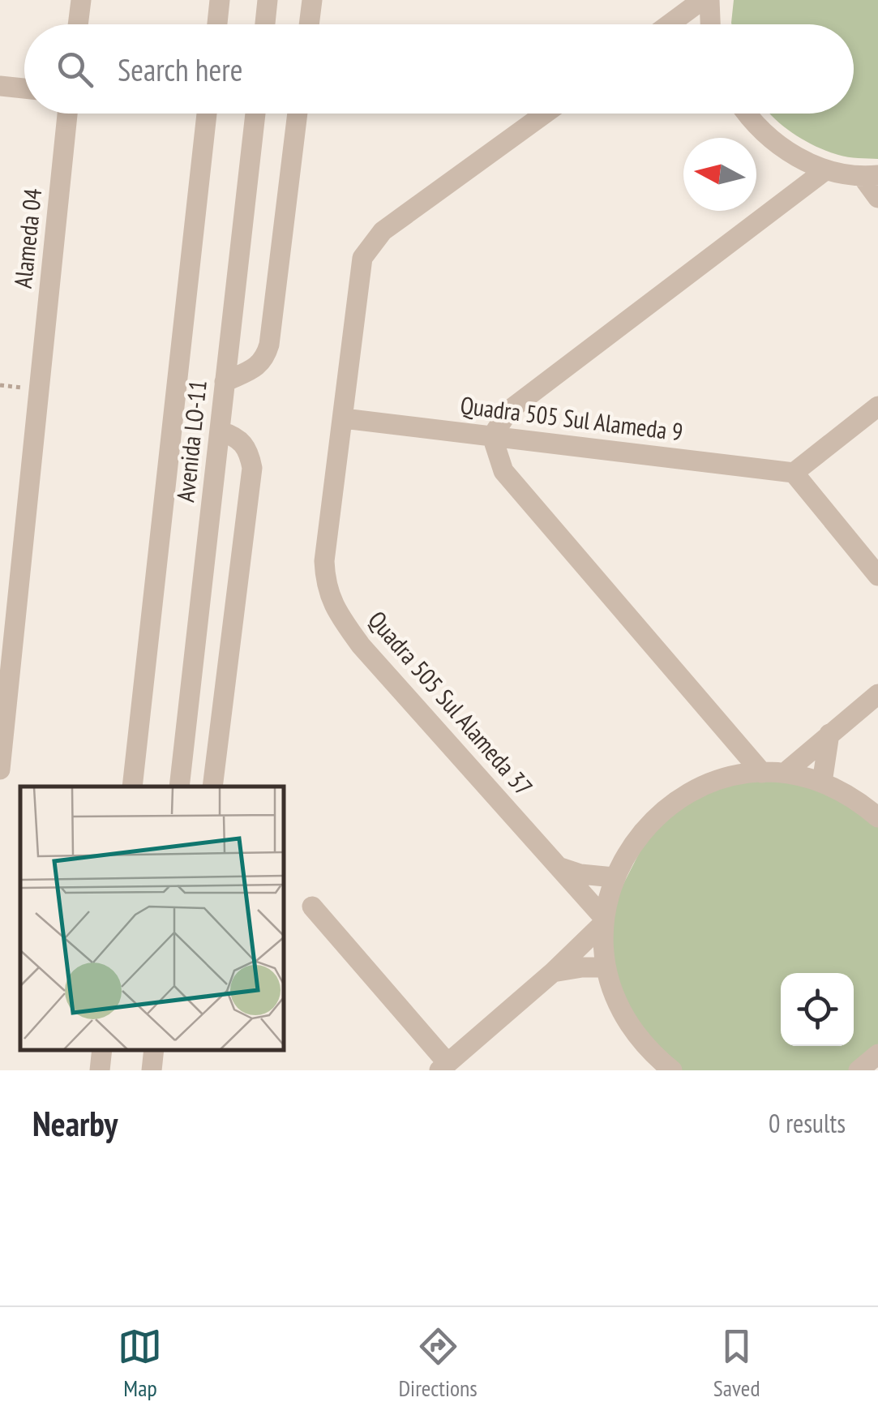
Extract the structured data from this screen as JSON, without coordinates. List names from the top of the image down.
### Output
{
  "streets": {
    "street": [
      "Alameda 04",
      "Quadra 505 Sul Alameda 9",
      "Avenida LO-11",
      "Quadra 505 Sul Alameda 37"
    ]
  },
  "crossings": [
    ["Quadra 505 Sul Alameda 9", "Quadra 505 Sul Alameda 37"]
  ],
  "north": "left",
  "page": {
    "search": "Search here",
    "heading": ["Nearby", "0 results"],
    "nav": ["Map", "Directions", "Saved"]
  }
}
